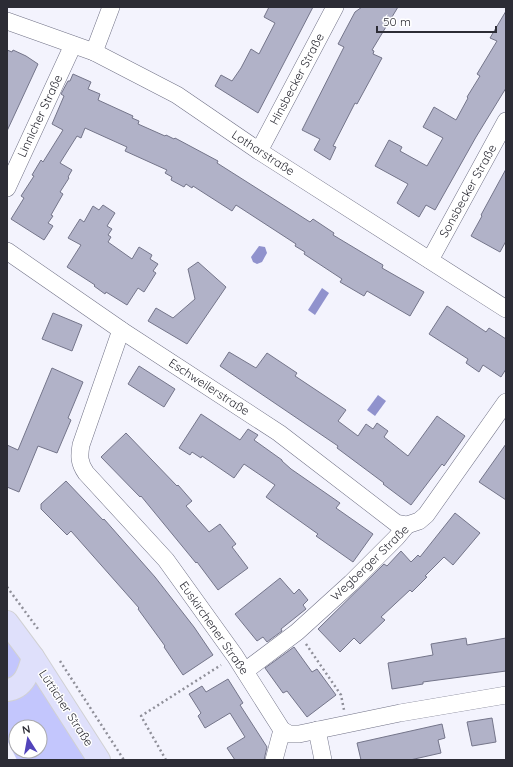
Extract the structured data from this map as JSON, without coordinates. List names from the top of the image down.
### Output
{
  "streets": {
    "main road": ["Lütticher Straße"],
    "street": [
      "Hinsbecker Straße",
      "Linnicher Straße",
      "Lotharstraße",
      "Sonsbecker Straße",
      "Eschweilerstraße",
      "Wegberger Straße",
      "Euskirchener Straße"
    ]
  },
  "crossings": [
    ["Hinsbecker Straße", "Lotharstraße"],
    ["Linnicher Straße", "Lotharstraße"],
    ["Lotharstraße", "Sonsbecker Straße"],
    ["Eschweilerstraße", "Wegberger Straße"],
    ["Eschweilerstraße", "Euskirchener Straße"],
    ["Wegberger Straße", "Euskirchener Straße"]
  ],
  "scale_bar": "50 m",
  "north": "top"
}
